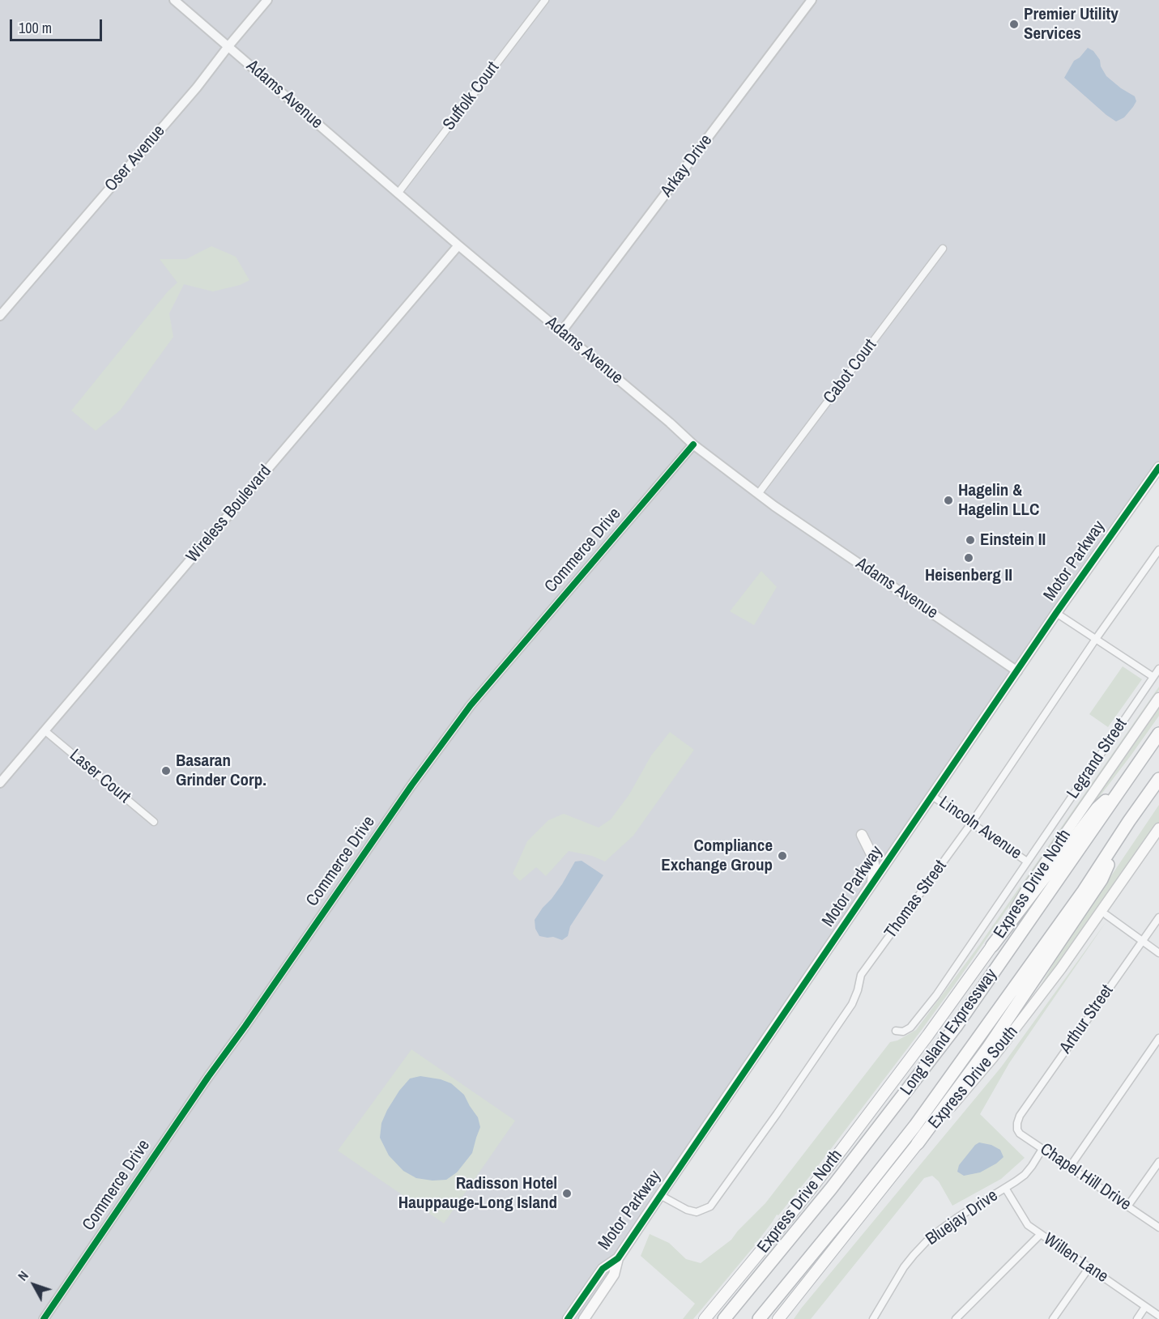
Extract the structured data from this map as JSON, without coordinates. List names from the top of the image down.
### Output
{
  "streets": {
    "highway": ["Express Drive North", "Long Island Expressway", "Express Drive South"],
    "main road": ["Motor Parkway"],
    "street": [
      "Adams Avenue",
      "Suffolk Court",
      "Oser Avenue",
      "Arkay Drive",
      "Cabot Court",
      "Wireless Boulevard",
      "Commerce Drive",
      "Legrand Street",
      "Laser Court",
      "Lincoln Avenue",
      "Thomas Street",
      "Arthur Street",
      "Chapel Hill Drive",
      "Bluejay Drive",
      "Willen Lane"
    ]
  },
  "crossings": [
    ["Adams Avenue", "Suffolk Court"],
    ["Adams Avenue", "Oser Avenue"],
    ["Adams Avenue", "Arkay Drive"],
    ["Adams Avenue", "Cabot Court"],
    ["Adams Avenue", "Wireless Boulevard"],
    ["Adams Avenue", "Commerce Drive"],
    ["Adams Avenue", "Motor Parkway"],
    ["Wireless Boulevard", "Laser Court"],
    ["Motor Parkway", "Lincoln Avenue"],
    ["Motor Parkway", "Thomas Street"],
    ["Legrand Street", "Lincoln Avenue"],
    ["Lincoln Avenue", "Thomas Street"],
    ["Arthur Street", "Chapel Hill Drive"],
    ["Chapel Hill Drive", "Bluejay Drive"],
    ["Bluejay Drive", "Willen Lane"]
  ],
  "places": [
    "Premier Utility Services",
    "Hagelin & Hagelin LLC",
    "Einstein II",
    "Heisenberg II",
    "Basaran Grinder Corp.",
    "Compliance Exchange Group",
    "Radisson Hotel Hauppauge-Long Island"
  ],
  "scale_bar": "100 m",
  "north": "top left"
}
